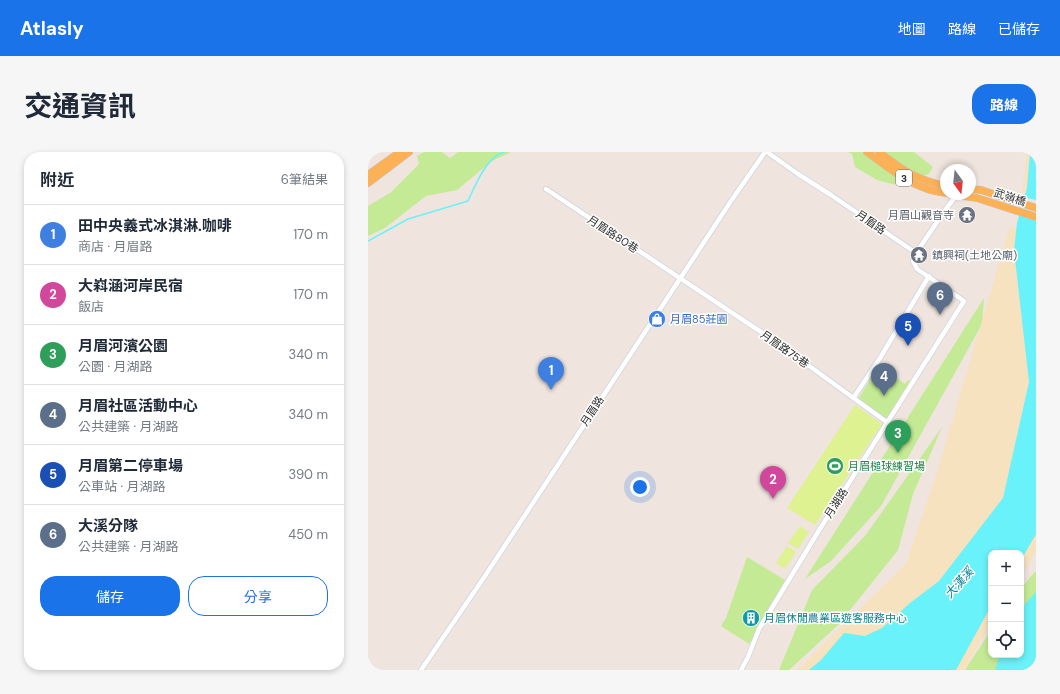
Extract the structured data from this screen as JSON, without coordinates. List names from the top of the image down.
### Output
{
  "streets": {
    "main road": ["3", "武嶺橋"],
    "street": [
      "月眉路",
      "月眉路80巷",
      "月眉路75巷",
      "月湖路"
    ]
  },
  "crossings": [
    ["月眉路", "月眉路80巷"],
    ["月眉路", "月眉路75巷"],
    ["月眉路", "月湖路"],
    ["月眉路80巷", "月眉路75巷"],
    ["月眉路75巷", "月湖路"]
  ],
  "water": ["大漢溪"],
  "places": {
    "temple": ["月眉山觀音寺", "鎮興祠(土地公廟)"],
    "shop": ["月眉85莊園"],
    "sports": ["月眉槌球練習場"],
    "building": ["月眉休閒農業區遊客服務中心"]
  },
  "north": "bottom",
  "page": {
    "header": "Atlasly",
    "nav": ["地圖", "路線", "已儲存"],
    "title": "交通資訊",
    "buttons": [
      "路線",
      ["儲存", "分享"]
    ],
    "heading": ["附近", "6筆結果"],
    "list": [
      {
        "mark": "1",
        "name": "田中央義式冰淇淋.咖啡",
        "note": "商店 · 月眉路",
        "value": "170 m"
      },
      {
        "mark": "2",
        "name": "大嵙涵河岸民宿",
        "note": "飯店",
        "value": "170 m"
      },
      {
        "mark": "3",
        "name": "月眉河濱公園",
        "note": "公園 · 月湖路",
        "value": "340 m"
      },
      {
        "mark": "4",
        "name": "月眉社區活動中心",
        "note": "公共建築 · 月湖路",
        "value": "340 m"
      },
      {
        "mark": "5",
        "name": "月眉第二停車場",
        "note": "公車站 · 月湖路",
        "value": "390 m"
      },
      {
        "mark": "6",
        "name": "大溪分隊",
        "note": "公共建築 · 月湖路",
        "value": "450 m"
      }
    ],
    "pins": [
      "6",
      "5",
      "1",
      "4",
      "3",
      "2"
    ],
    "map_buttons": ["+", "−"]
  }
}
